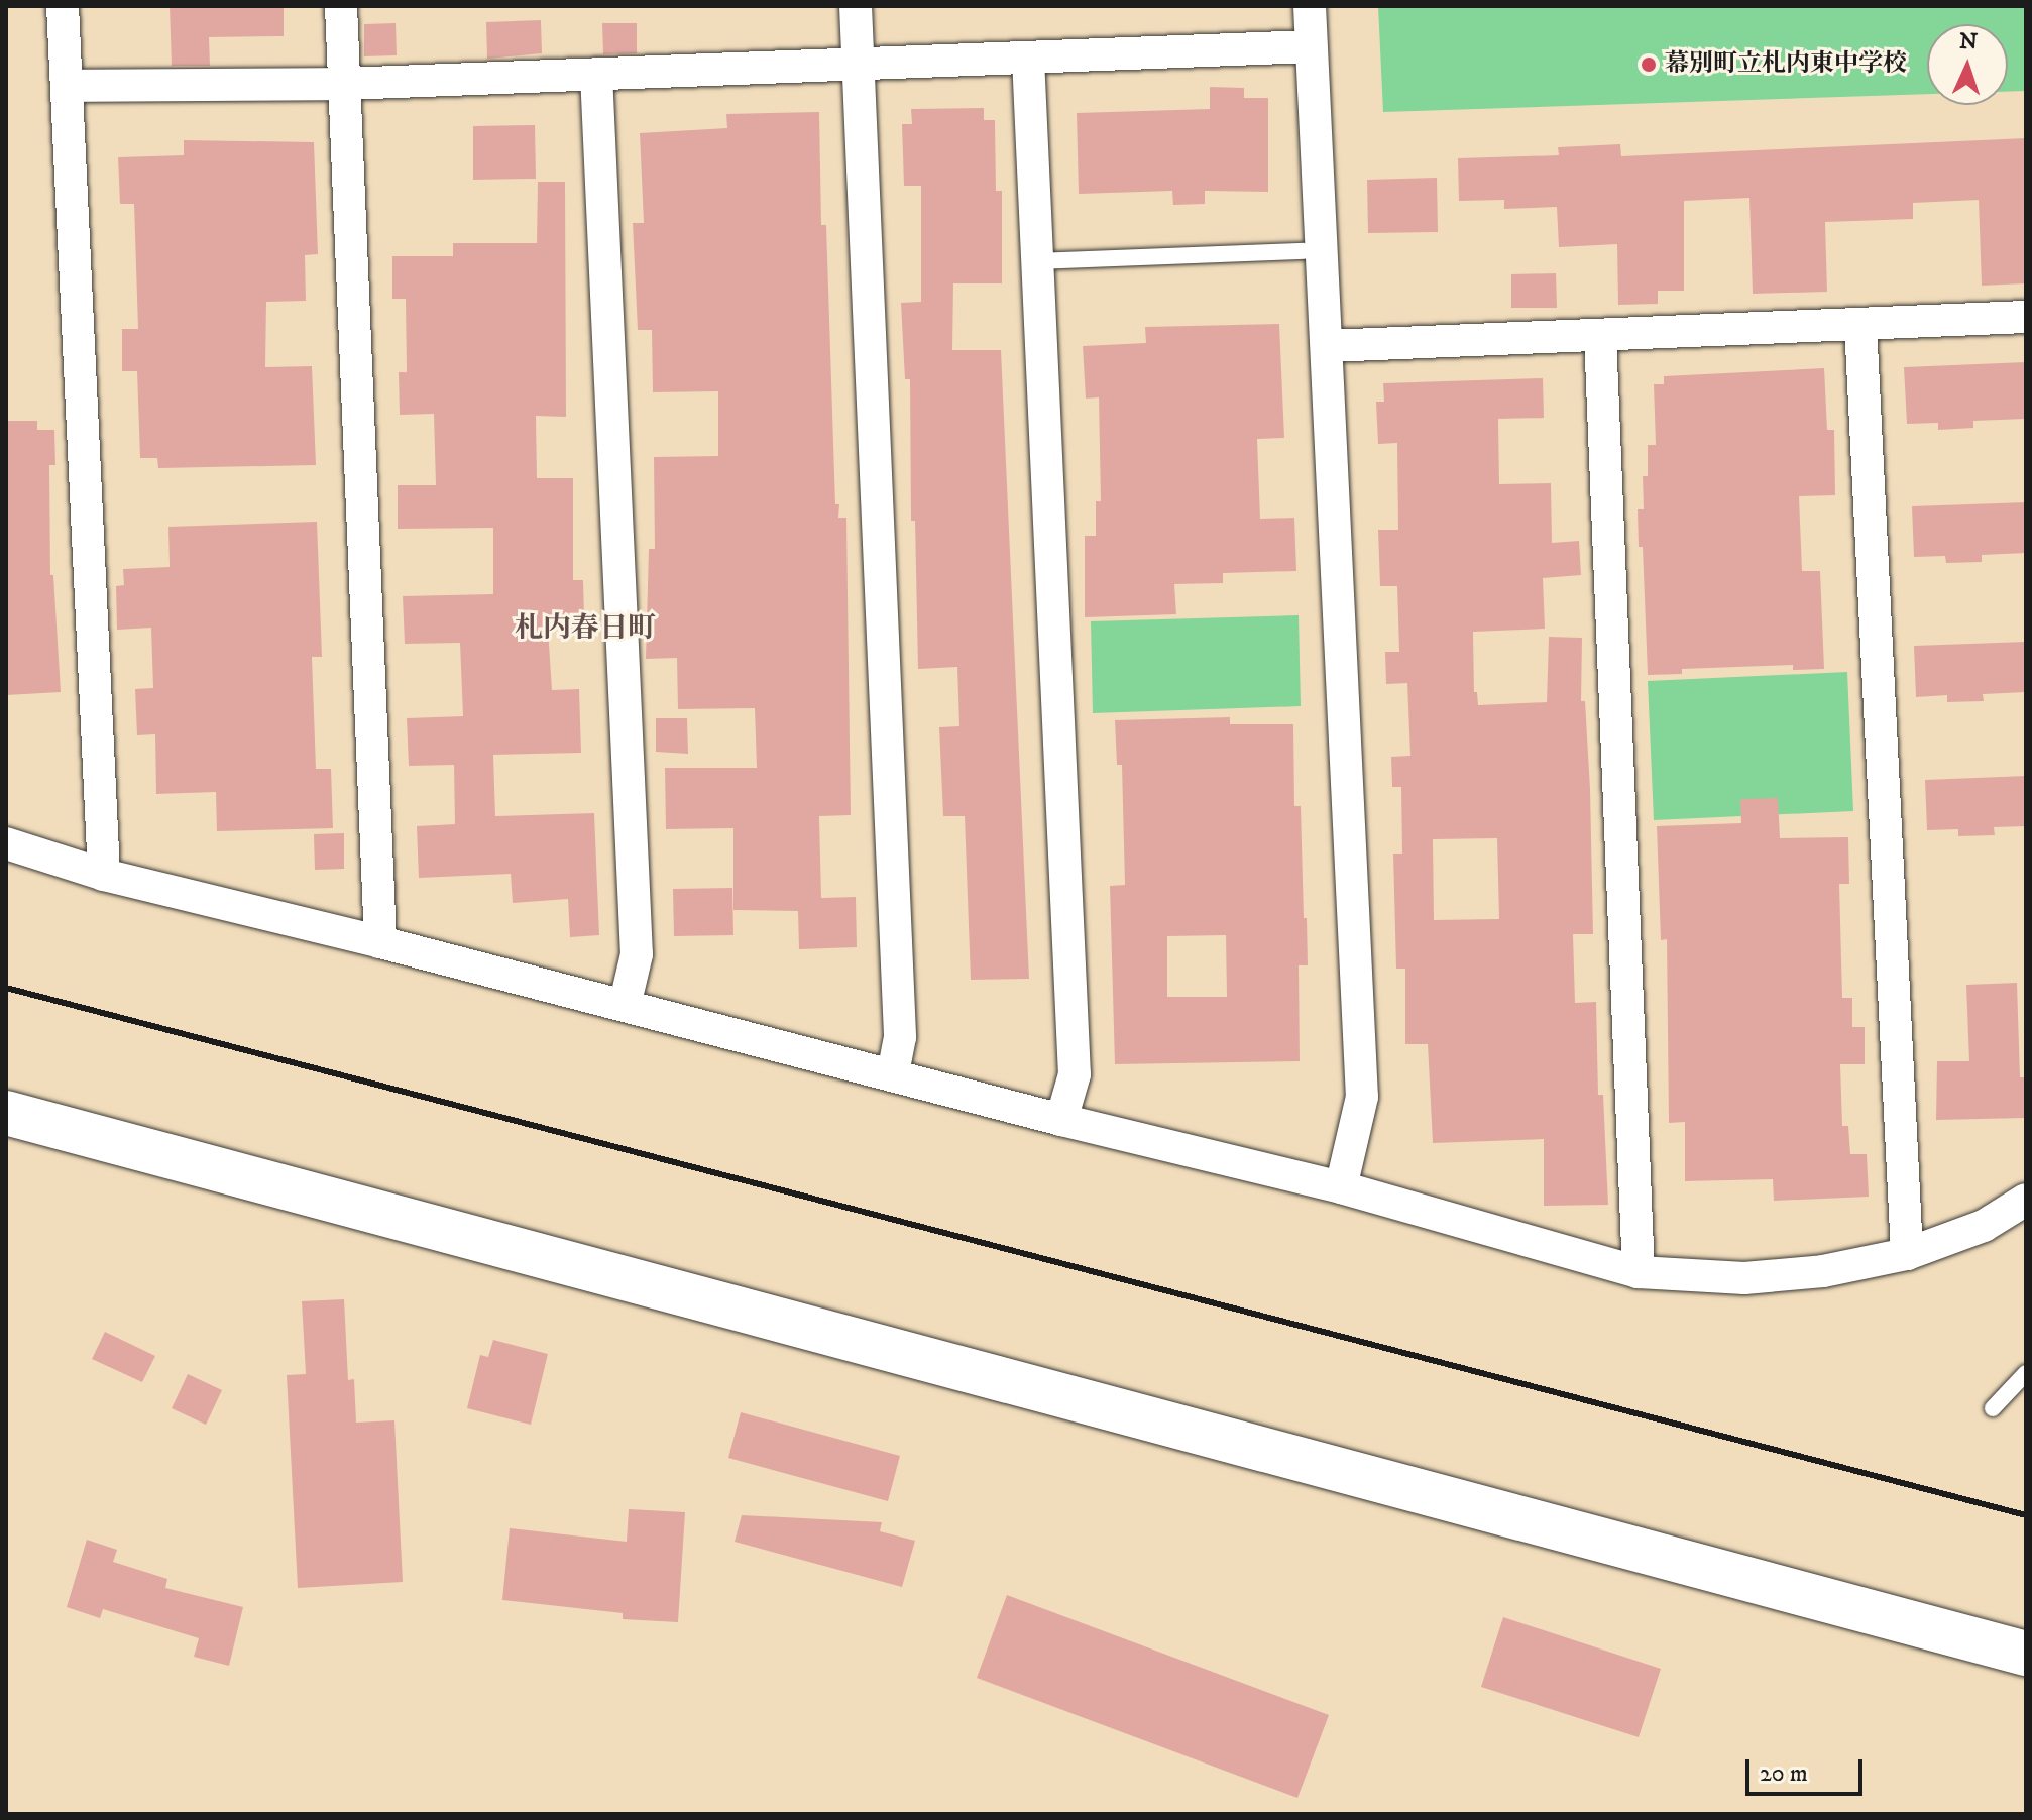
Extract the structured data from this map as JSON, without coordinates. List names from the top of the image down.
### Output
{
  "districts": ["札内春日町"],
  "places": ["幕別町立札内東中学校"],
  "scale_bar": "20 m",
  "north": "top"
}
